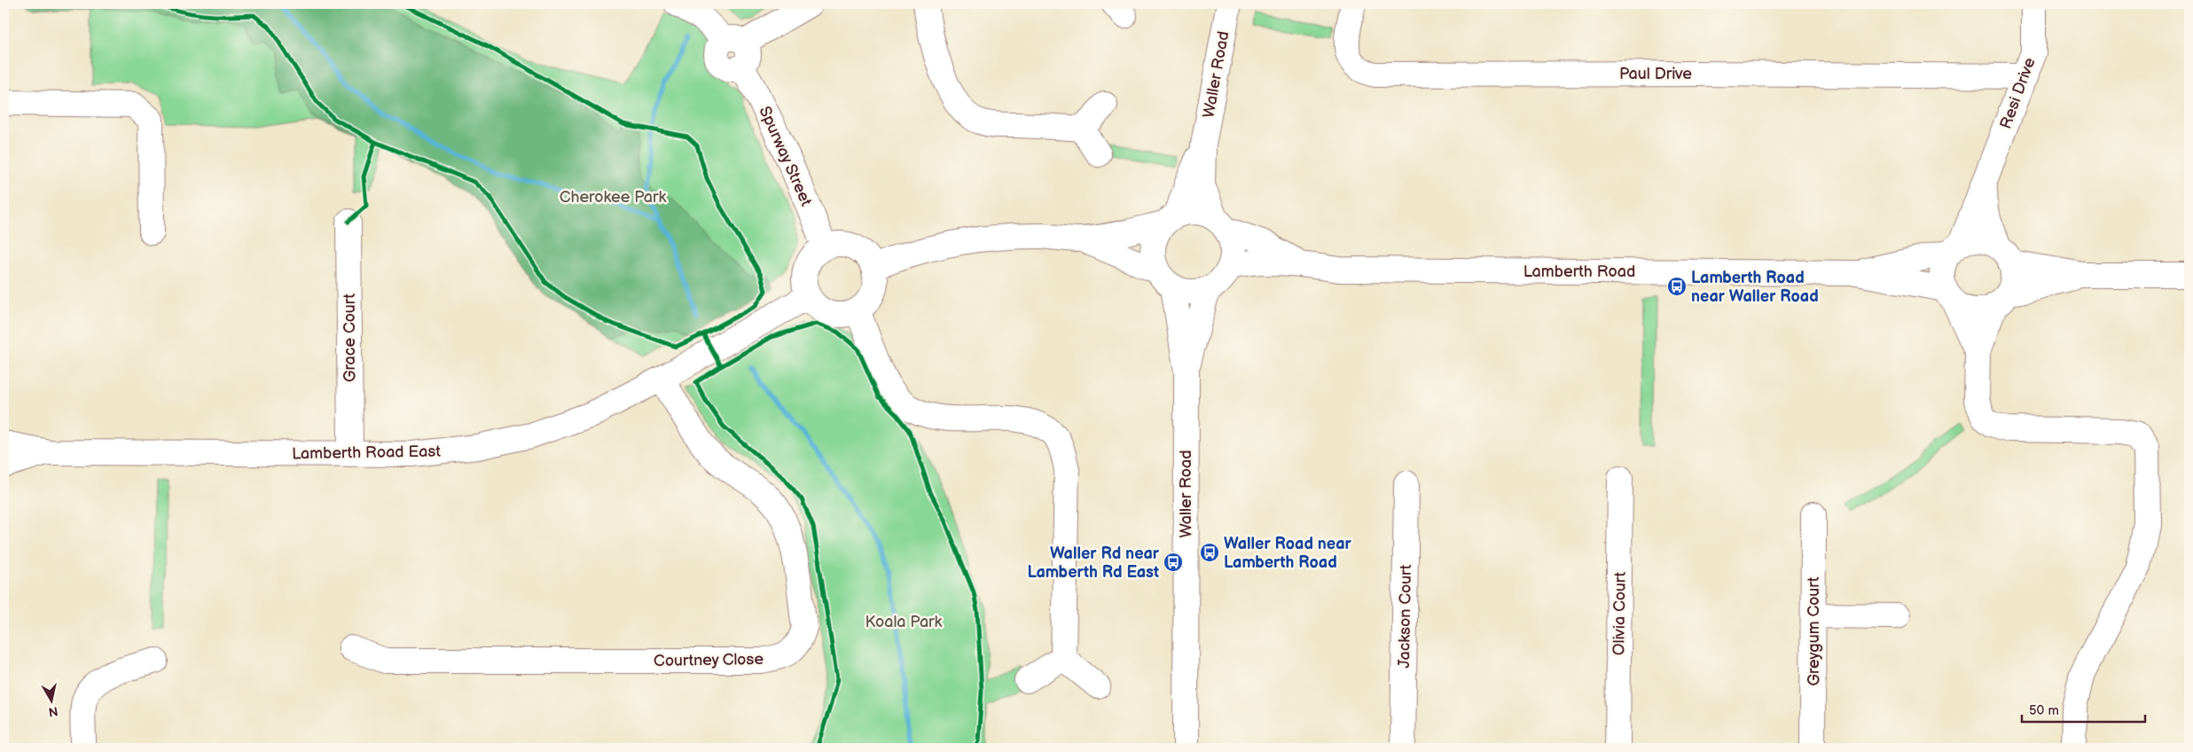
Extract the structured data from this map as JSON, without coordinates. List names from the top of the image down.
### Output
{
  "streets": {
    "street": [
      "Paul Drive",
      "Waller Road",
      "Resi Drive",
      "Spurway Street",
      "Lamberth Road",
      "Grace Court",
      "Lamberth Road East",
      "Olivia Court",
      "Jackson Court",
      "Greygum Court",
      "Courtney Close"
    ]
  },
  "crossings": [
    ["Paul Drive", "Resi Drive"],
    ["Waller Road", "Lamberth Road"],
    ["Resi Drive", "Lamberth Road"],
    ["Spurway Street", "Lamberth Road East"],
    ["Grace Court", "Lamberth Road East"],
    ["Lamberth Road East", "Courtney Close"]
  ],
  "parks": ["Cherokee Park", "Koala Park"],
  "places": {
    "bus stop": ["Lamberth Road near Waller Road", "Waller Road near Lamberth Road", "Waller Rd near Lamberth Rd East"]
  },
  "scale_bar": "50 m",
  "north": "bottom"
}
